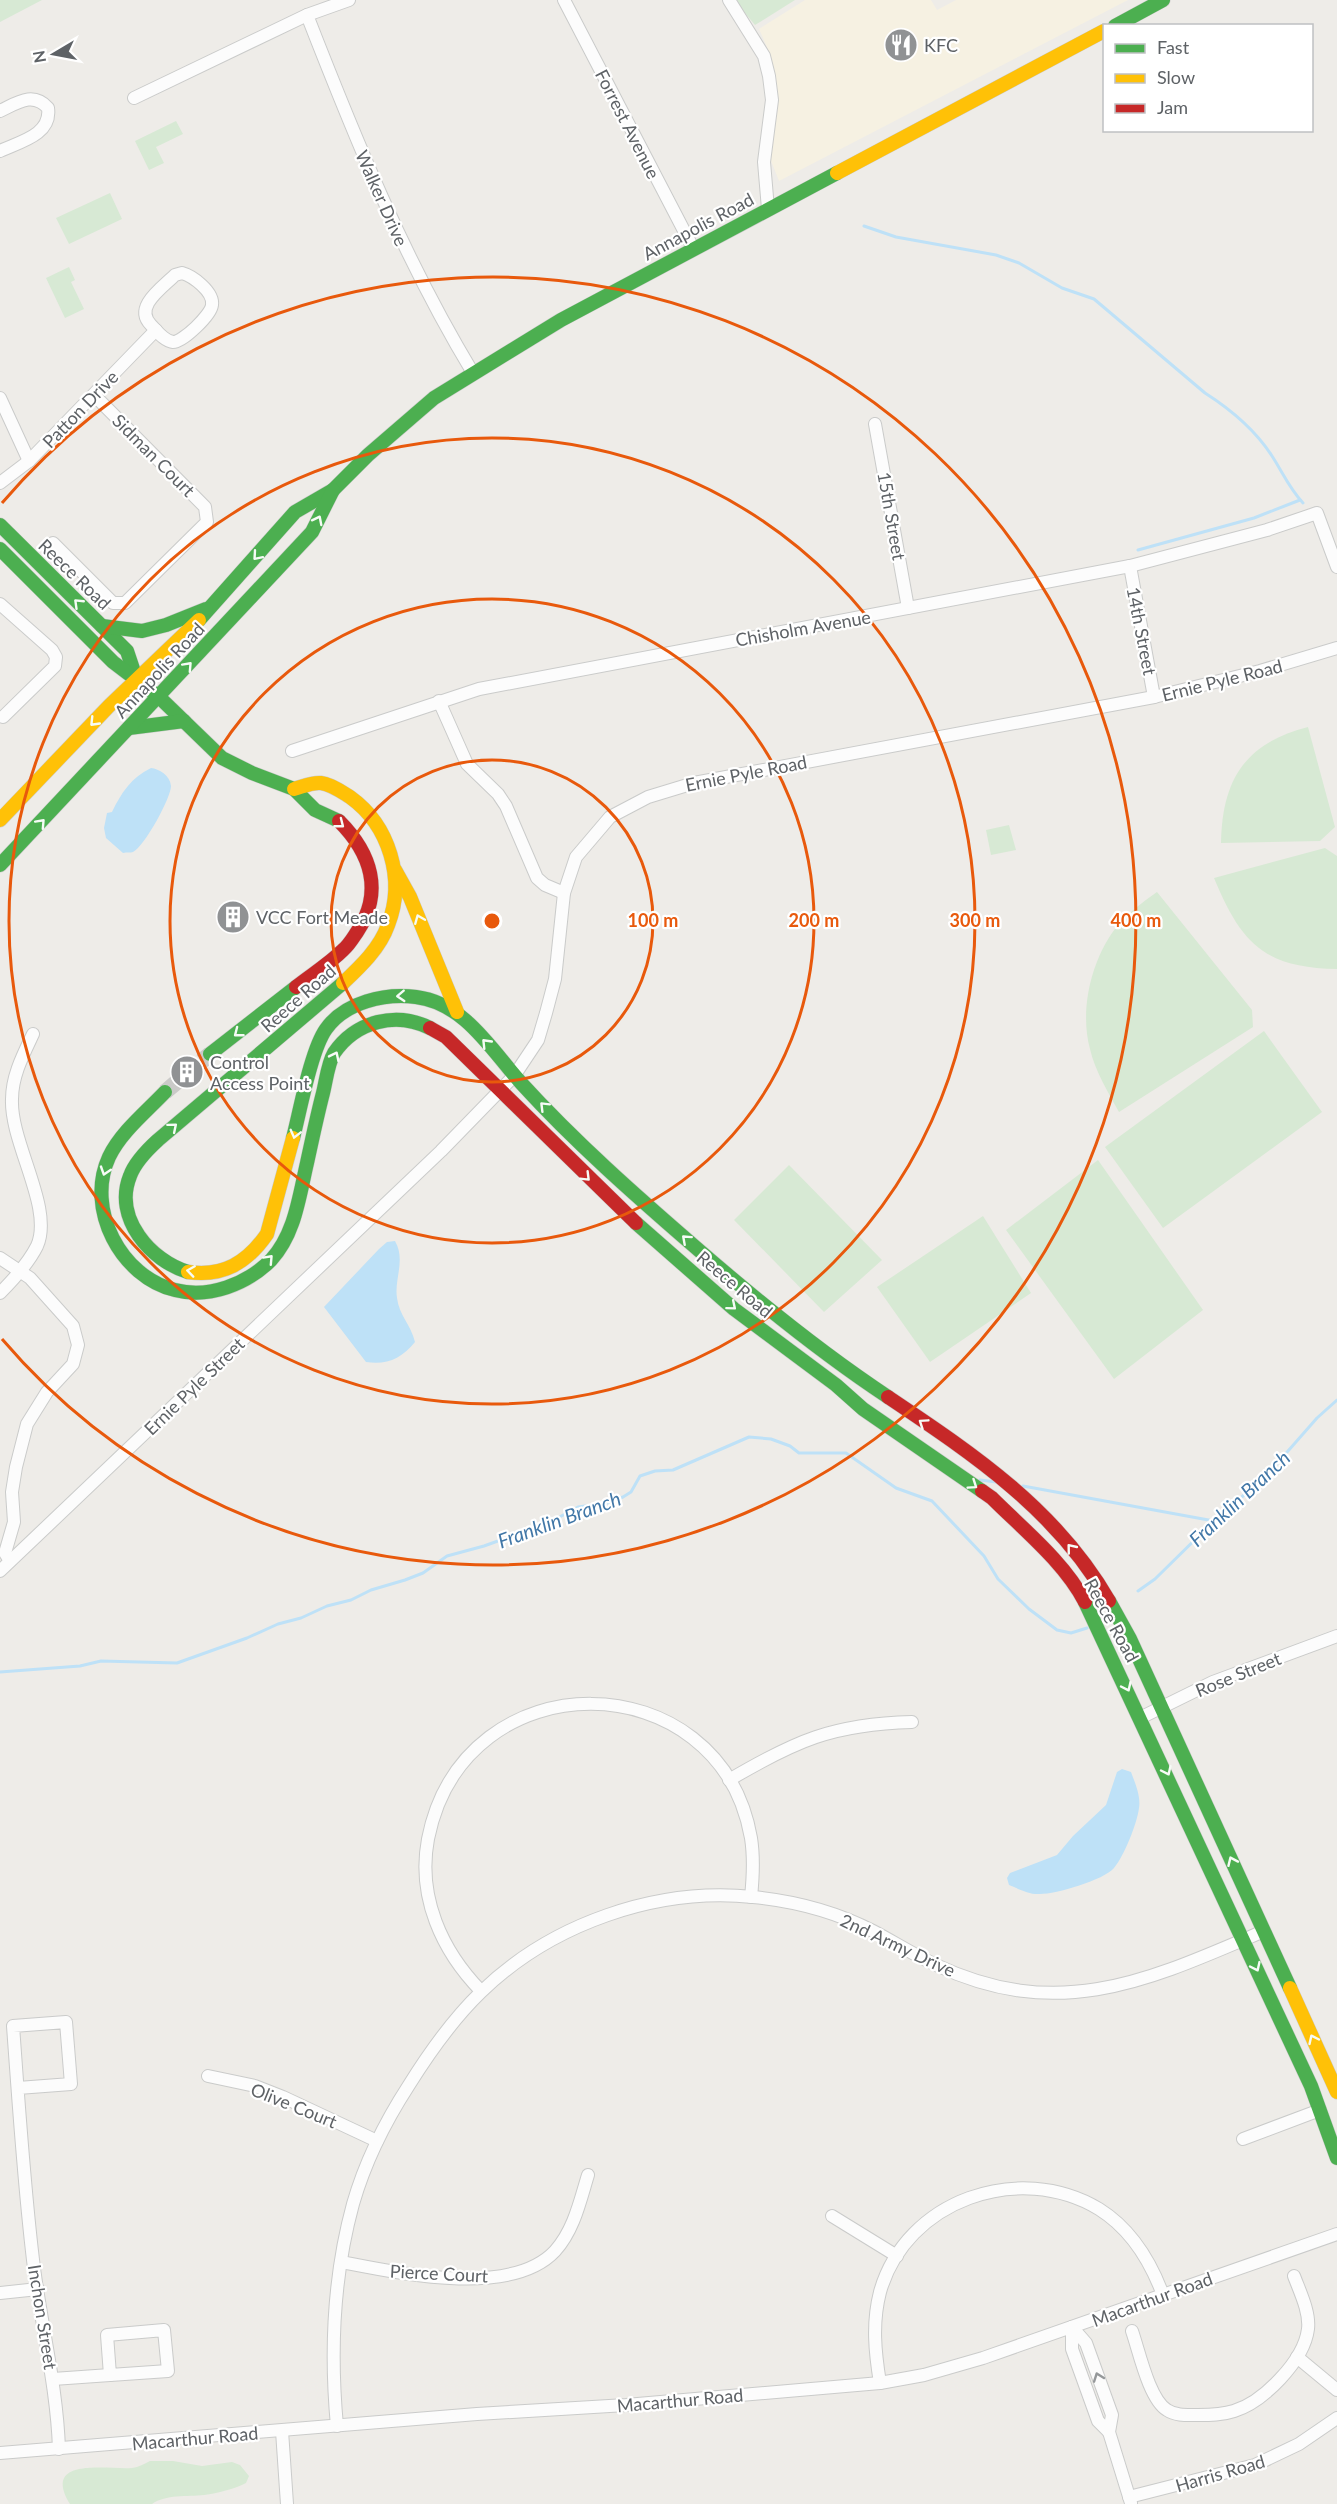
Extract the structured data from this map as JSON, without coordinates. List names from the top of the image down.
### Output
{
  "streets": {
    "street": [
      "Forrest Avenue",
      "Walker Drive",
      "Annapolis Road",
      "Patton Drive",
      "Sidman Court",
      "15th Street",
      "Reece Road",
      "Chisholm Avenue",
      "14th Street",
      "Ernie Pyle Road",
      "Ernie Pyle Street",
      "Rose Street",
      "2nd Army Drive",
      "Olive Court",
      "Pierce Court",
      "Macarthur Road",
      "Inchon Street",
      "Harris Road"
    ]
  },
  "crossings": [
    ["Forrest Avenue", "Annapolis Road"],
    ["Walker Drive", "Annapolis Road"],
    ["Annapolis Road", "Reece Road"],
    ["Patton Drive", "Sidman Court"],
    ["15th Street", "Chisholm Avenue"],
    ["Reece Road", "Ernie Pyle Road"],
    ["Reece Road", "Rose Street"],
    ["Reece Road", "2nd Army Drive"],
    ["Chisholm Avenue", "14th Street"],
    ["14th Street", "Ernie Pyle Road"],
    ["Ernie Pyle Road", "Ernie Pyle Street"],
    ["2nd Army Drive", "Olive Court"],
    ["2nd Army Drive", "Pierce Court"],
    ["2nd Army Drive", "Macarthur Road"],
    ["Macarthur Road", "Inchon Street"]
  ],
  "water": ["Franklin Branch"],
  "places": {
    "restaurant": ["KFC"],
    "building": ["VCC Fort Meade", "Control Access Point"]
  },
  "legend": ["Fast", "Slow", "Jam"],
  "north": "left",
  "rings": [
    "100 m",
    "200 m",
    "300 m",
    "400 m"
  ]
}
